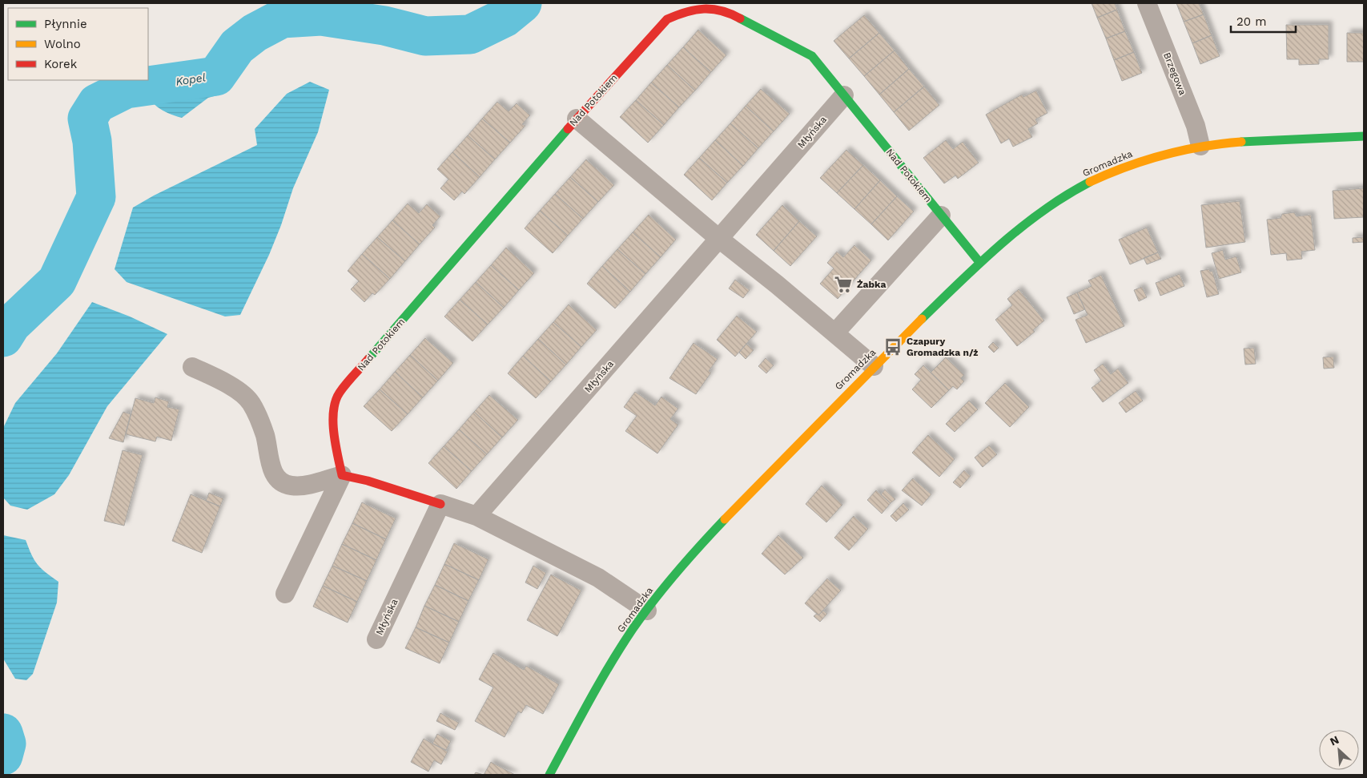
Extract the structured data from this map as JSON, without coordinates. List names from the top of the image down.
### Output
{
  "streets": {
    "street": [
      "Brzegowa",
      "Nad Potokiem",
      "Młyńska",
      "Gromadzka"
    ]
  },
  "crossings": [
    ["Brzegowa", "Gromadzka"],
    ["Nad Potokiem", "Młyńska"],
    ["Nad Potokiem", "Gromadzka"]
  ],
  "water": ["Kopel"],
  "places": {
    "supermarket": ["Żabka"],
    "bus stop": ["Czapury Gromadzka n/ż"]
  },
  "legend": ["Płynnie", "Wolno", "Korek"],
  "scale_bar": "20 m",
  "north": "top left"
}
